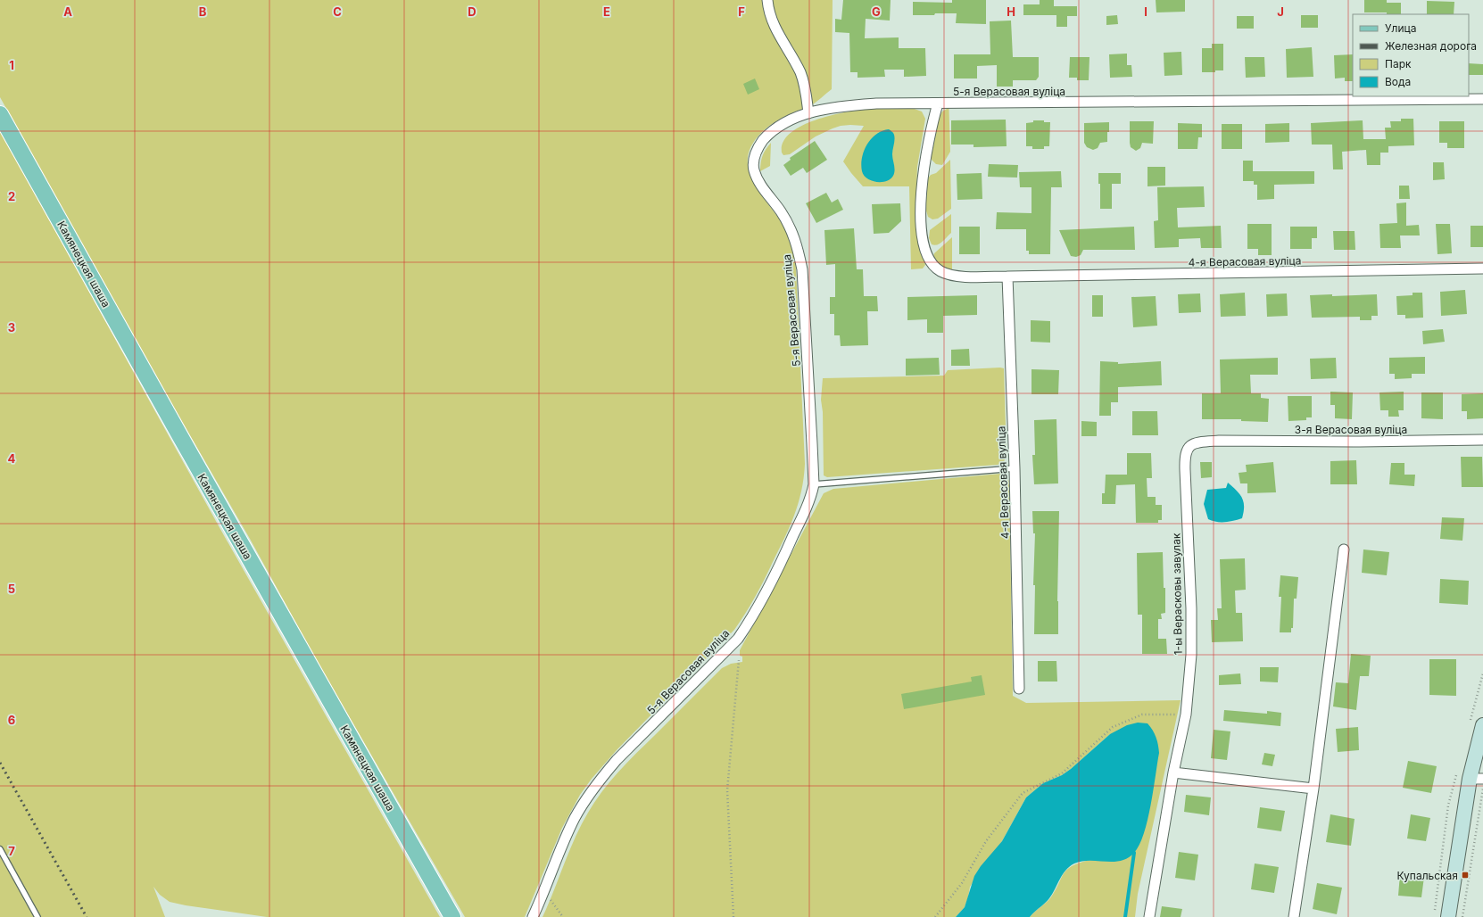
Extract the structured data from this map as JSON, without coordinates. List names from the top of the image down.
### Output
{
  "streets": {
    "main road": ["Камянецкая шаша"],
    "street": [
      "5-я Верасовая вуліца",
      "4-я Верасовая вуліца",
      "3-я Верасовая вуліца",
      "1-ы Верасковы завулак"
    ]
  },
  "crossings": [
    ["5-я Верасовая вуліца", "4-я Верасовая вуліца"],
    ["3-я Верасовая вуліца", "1-ы Верасковы завулак"]
  ],
  "places": {
    "transit": ["Купальская"]
  },
  "legend": [
    "Улица",
    "Железная дорога",
    "Парк",
    "Вода"
  ],
  "grid": {
    "columns": [
      "A",
      "B",
      "C",
      "D",
      "E",
      "F",
      "G",
      "H",
      "I",
      "J"
    ],
    "rows": [
      "1",
      "2",
      "3",
      "4",
      "5",
      "6",
      "7"
    ]
  }
}
